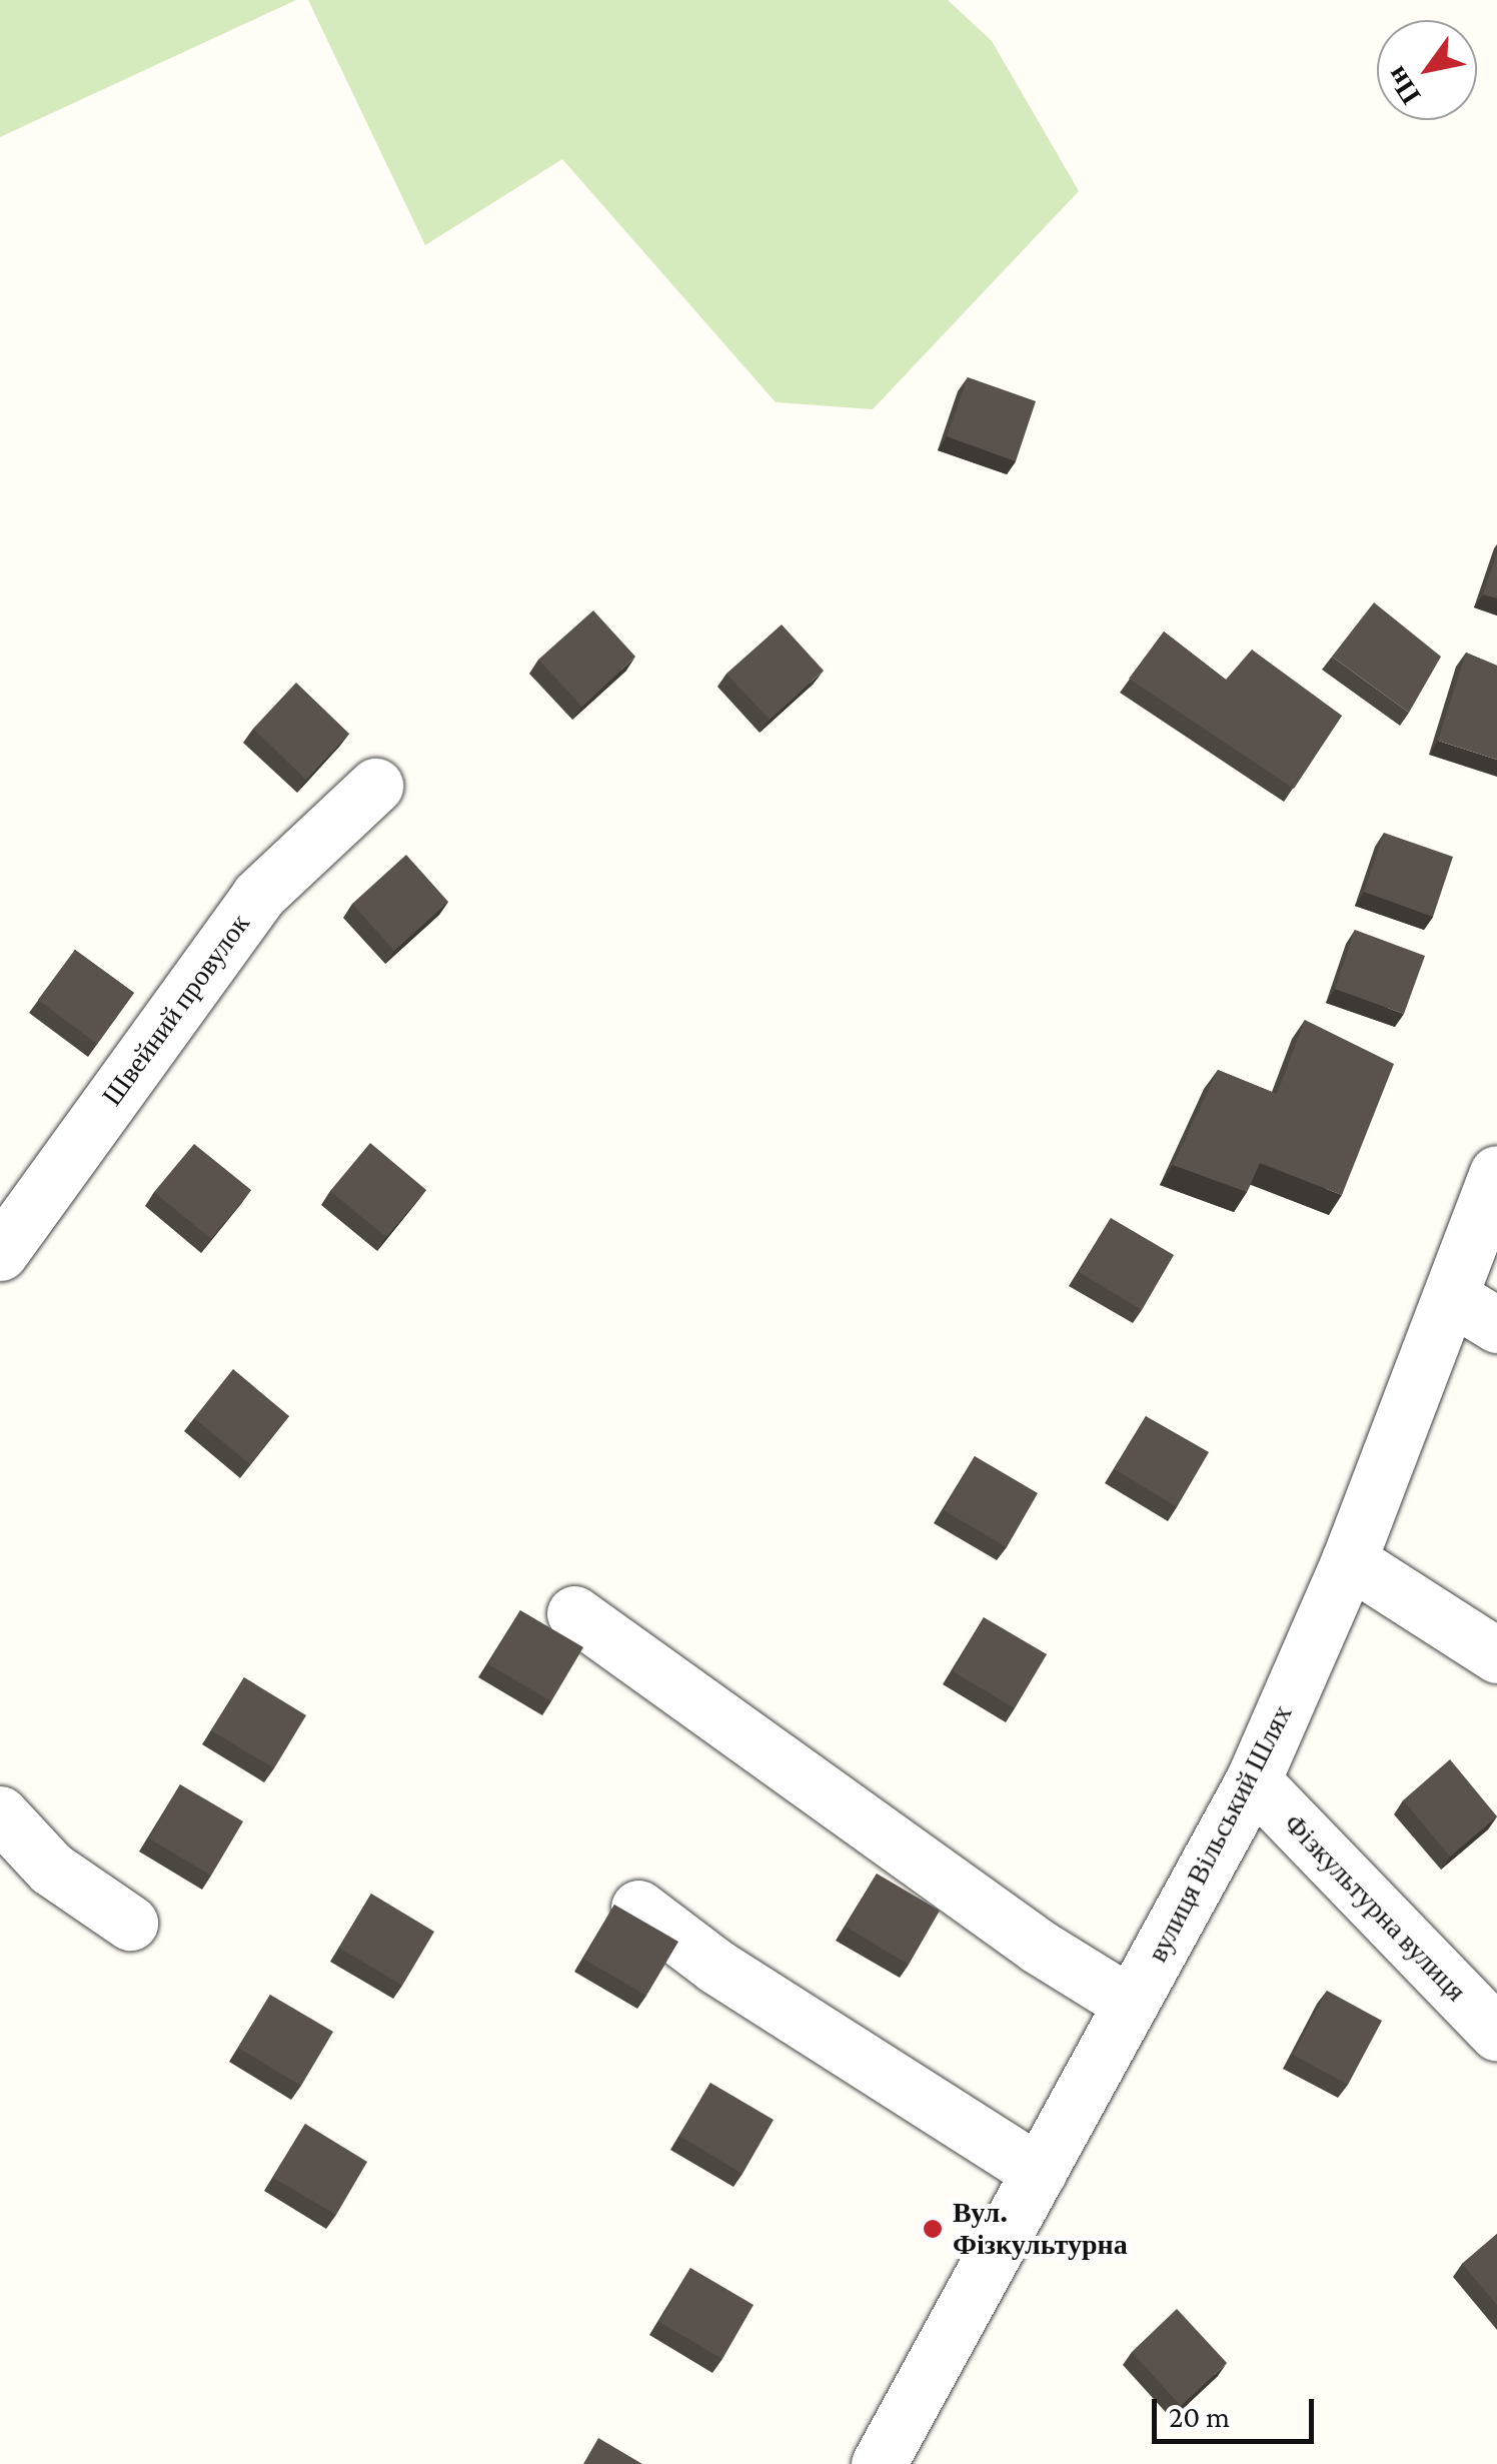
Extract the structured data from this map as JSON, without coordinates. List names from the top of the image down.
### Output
{
  "streets": {
    "street": ["Швейний провулок", "вулиця Вільський Шлях", "Фізкультурна вулиця"]
  },
  "crossings": [
    ["вулиця Вільський Шлях", "Фізкультурна вулиця"]
  ],
  "places": ["Вул. Фізкультурна"],
  "scale_bar": "20 m",
  "north": "bottom left"
}
